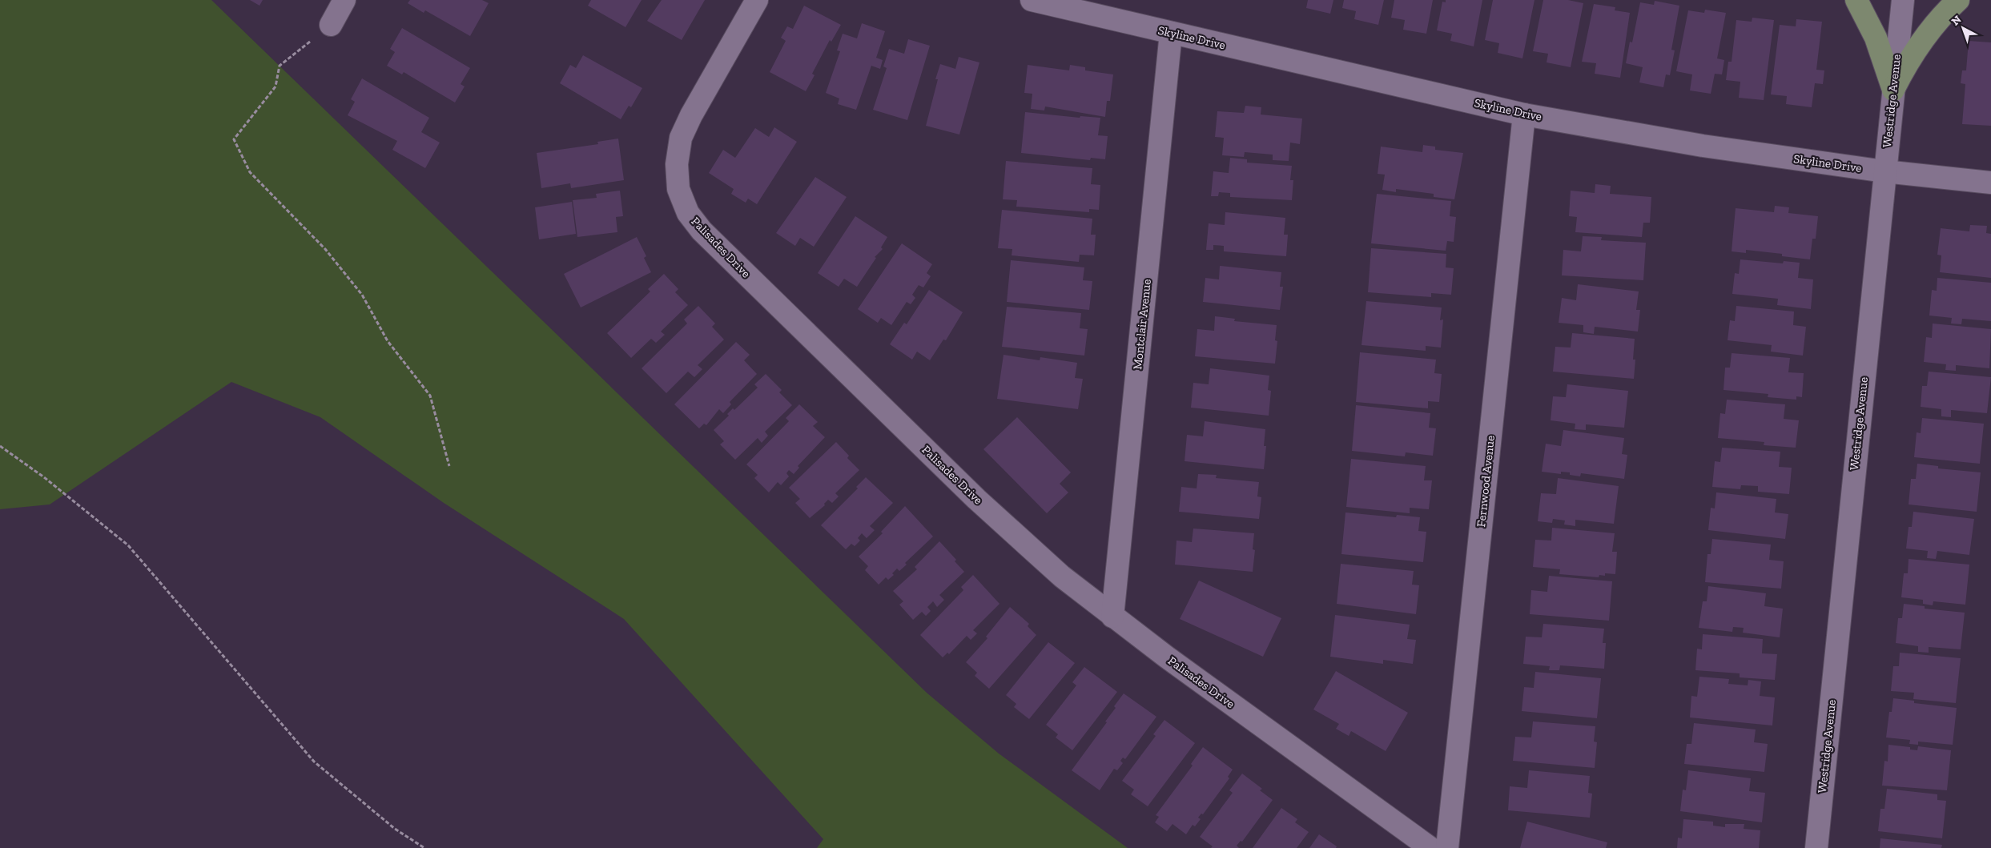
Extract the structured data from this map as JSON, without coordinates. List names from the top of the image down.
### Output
{
  "streets": {
    "street": [
      "Skyline Drive",
      "Westridge Avenue",
      "Palisades Drive",
      "Montclair Avenue",
      "Fernwood Avenue"
    ]
  },
  "crossings": [
    ["Skyline Drive", "Westridge Avenue"],
    ["Skyline Drive", "Montclair Avenue"],
    ["Skyline Drive", "Fernwood Avenue"],
    ["Palisades Drive", "Montclair Avenue"]
  ],
  "north": "top left"
}
